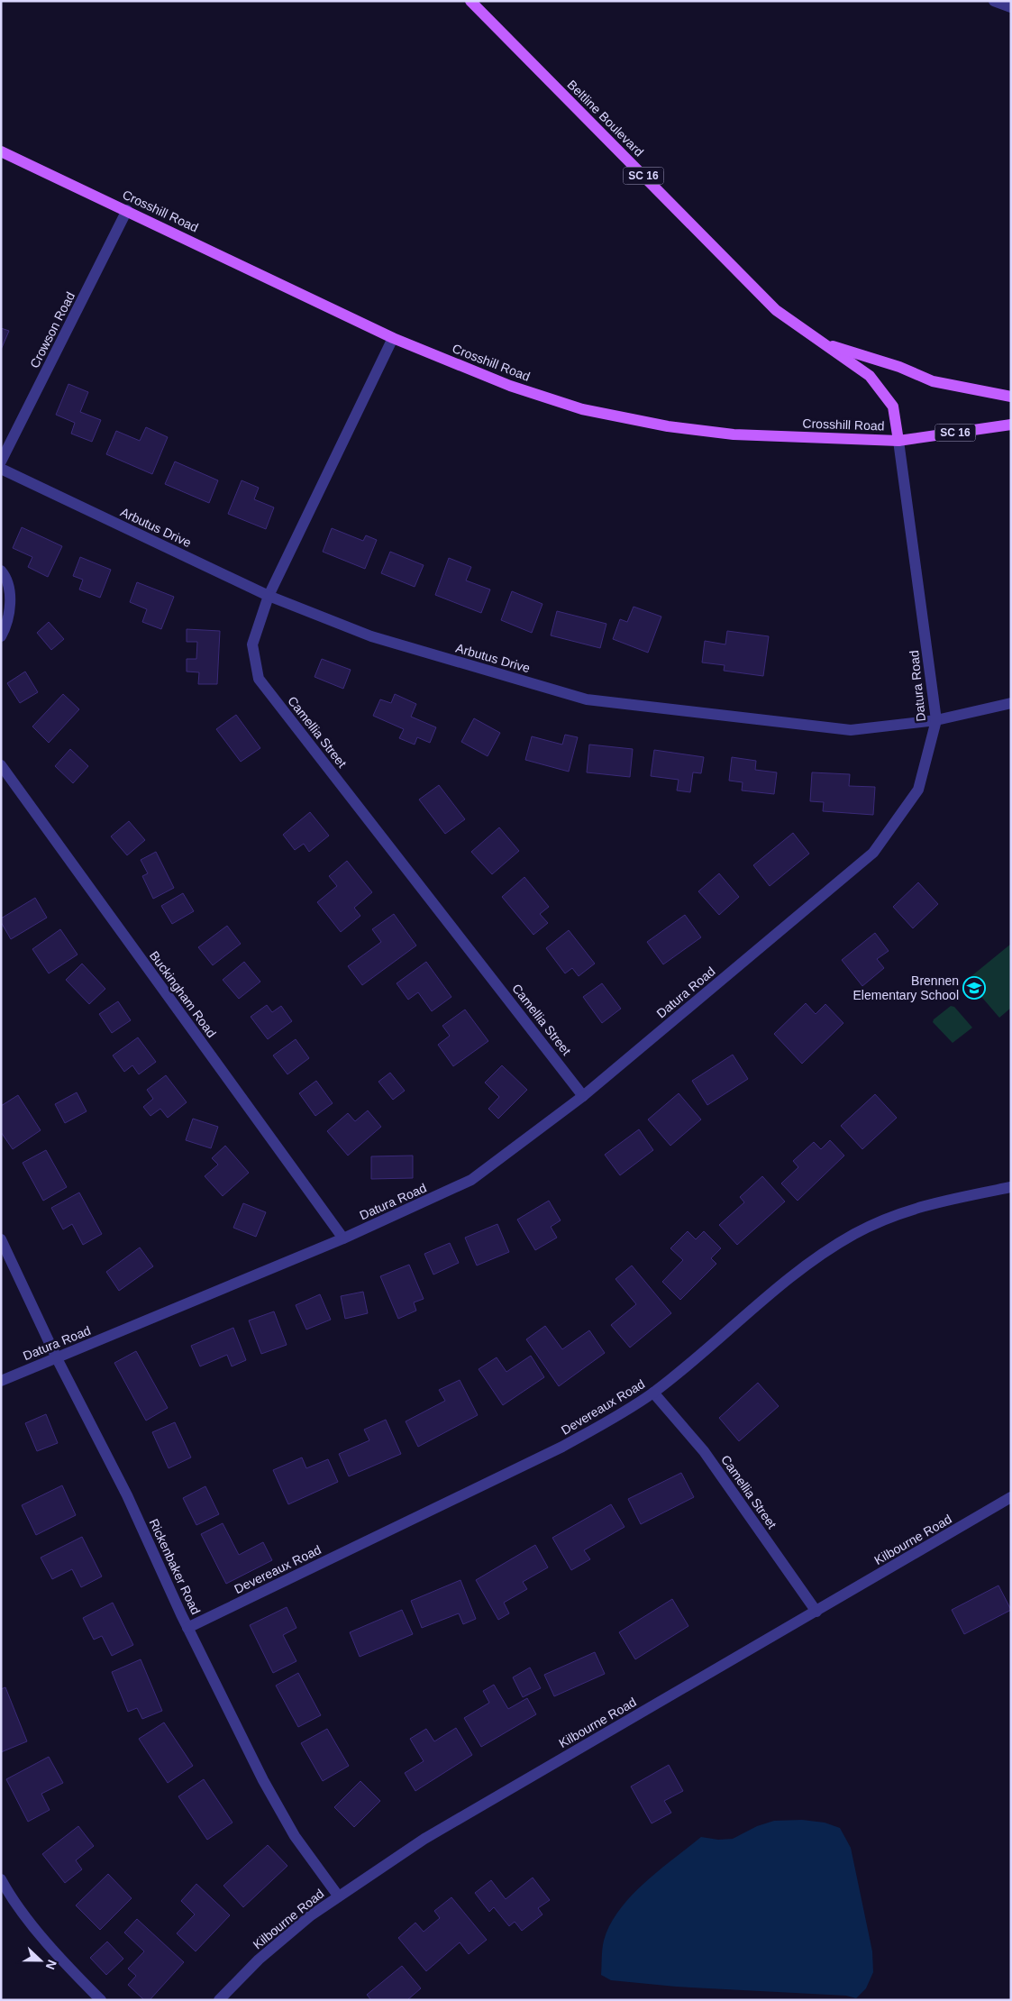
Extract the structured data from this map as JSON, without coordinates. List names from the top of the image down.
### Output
{
  "streets": {
    "main road": [
      "Beltline Boulevard",
      "SC 16",
      "Crosshill Road",
      "Datura Road"
    ],
    "street": [
      "Crowson Road",
      "Arbutus Drive",
      "Camellia Street",
      "Buckingham Road",
      "Devereaux Road",
      "Kilbourne Road",
      "Rickenbaker Road"
    ]
  },
  "crossings": [
    ["Beltline Boulevard", "SC 16"],
    ["Beltline Boulevard", "Datura Road"],
    ["SC 16", "Datura Road"],
    ["Crosshill Road", "Crowson Road"],
    ["Crosshill Road", "Datura Road"],
    ["Crosshill Road", "Camellia Street"],
    ["Arbutus Drive", "Datura Road"],
    ["Arbutus Drive", "Camellia Street"],
    ["Datura Road", "Camellia Street"],
    ["Datura Road", "Buckingham Road"],
    ["Datura Road", "Rickenbaker Road"],
    ["Camellia Street", "Devereaux Road"],
    ["Camellia Street", "Kilbourne Road"],
    ["Devereaux Road", "Rickenbaker Road"],
    ["Kilbourne Road", "Rickenbaker Road"]
  ],
  "places": {
    "school or university": ["Brennen Elementary School"]
  },
  "north": "right"
}
